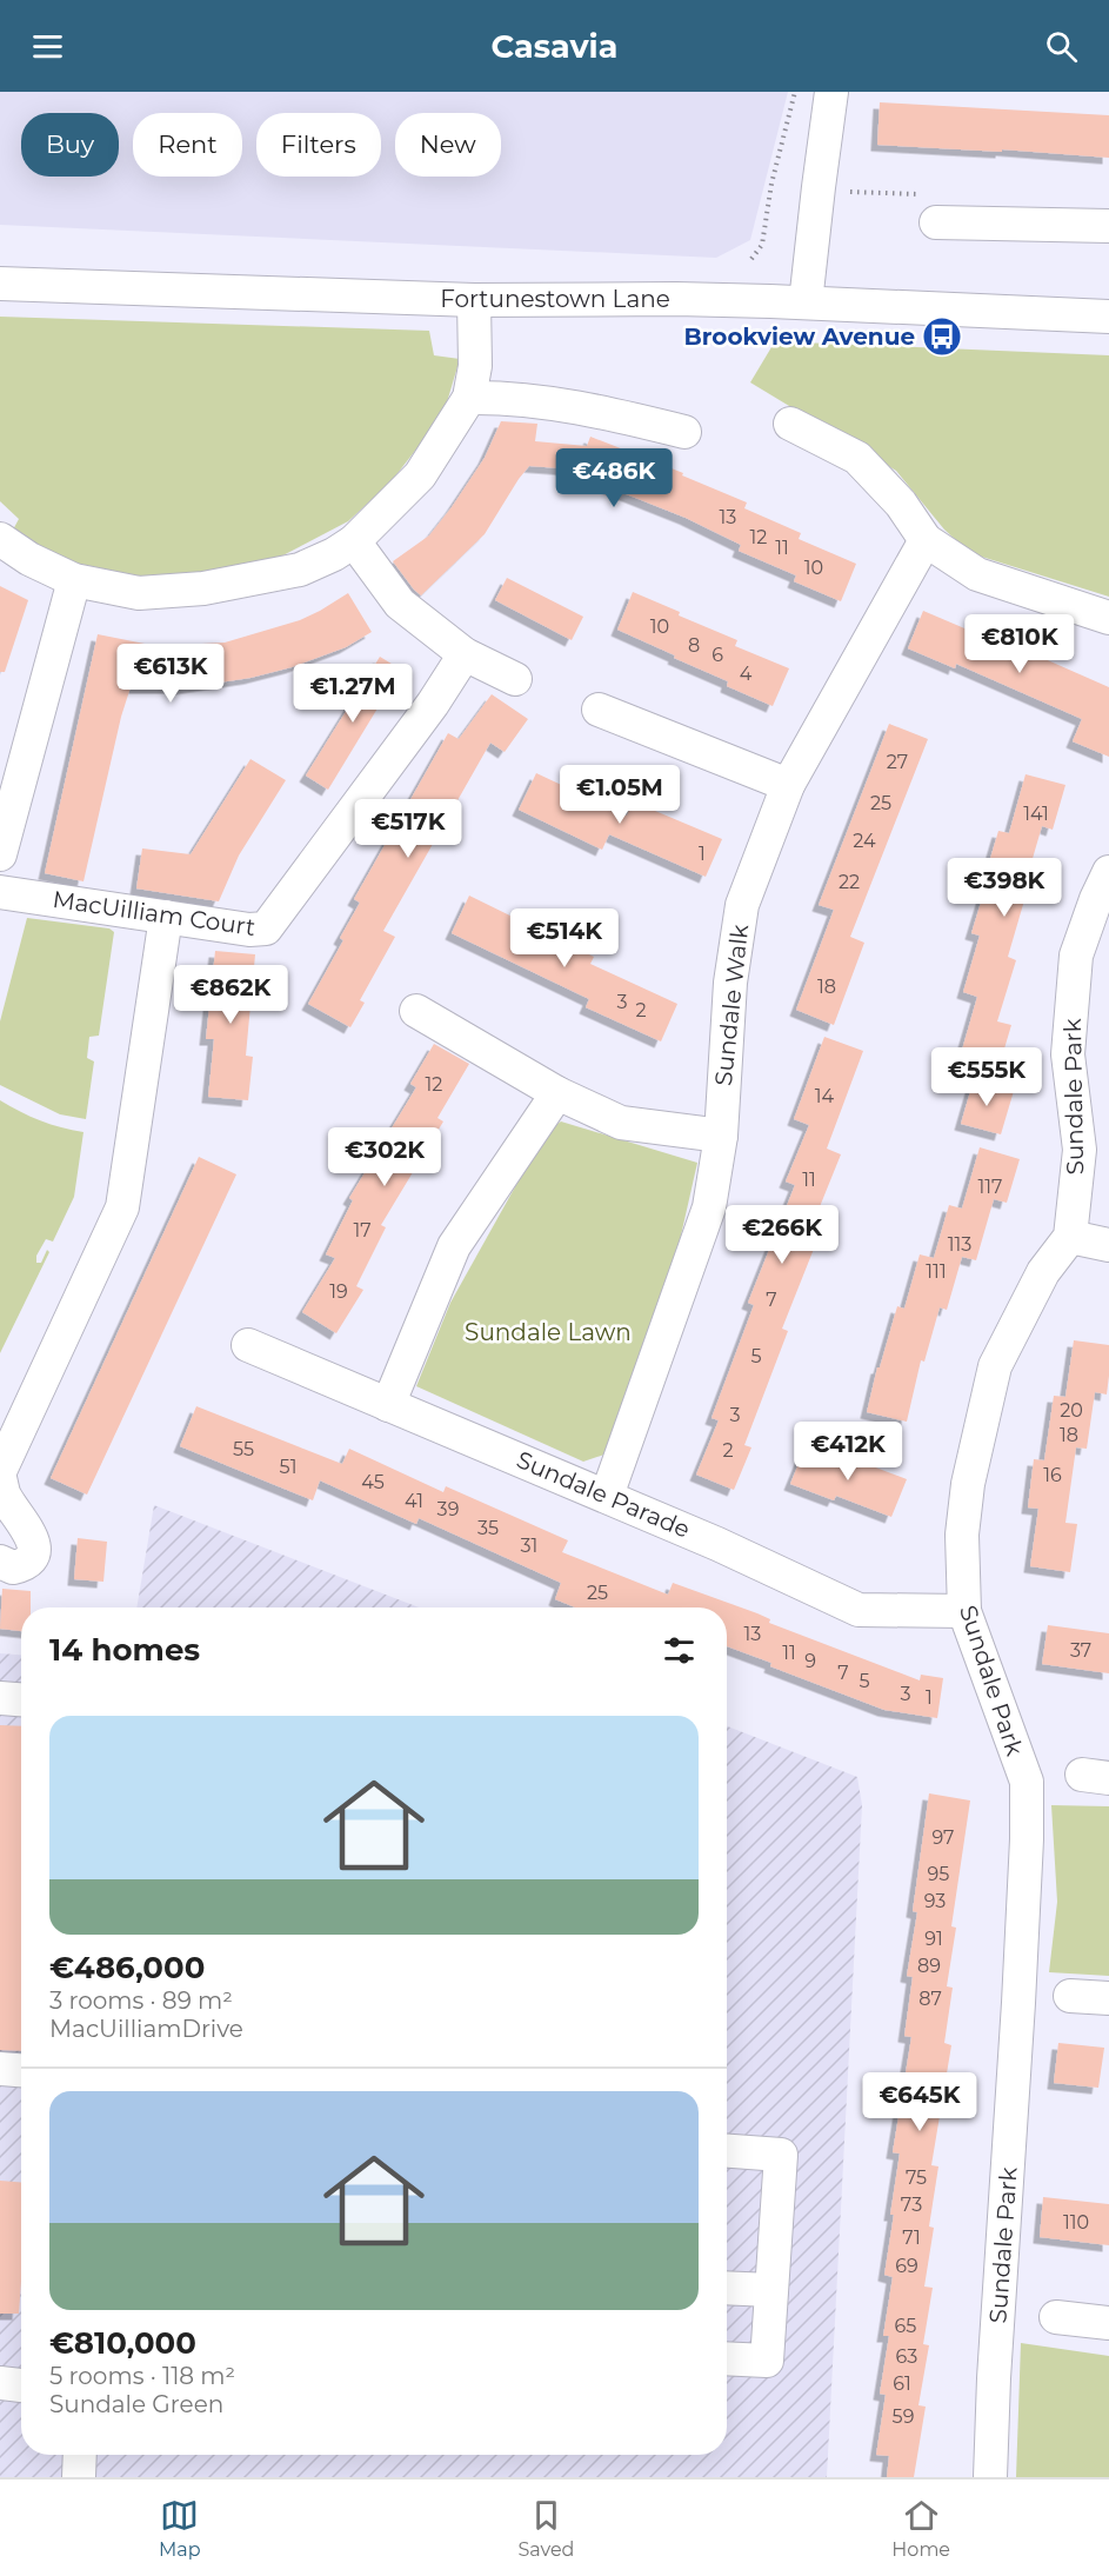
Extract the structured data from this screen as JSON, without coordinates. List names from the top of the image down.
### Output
{
  "streets": {
    "street": [
      "Fortunestown Lane",
      "MacUilliam Court",
      "Sundale Walk",
      "Sundale Park",
      "Sundale Parade"
    ]
  },
  "crossings": [
    ["Sundale Walk", "Sundale Parade"],
    ["Sundale Park", "Sundale Parade"]
  ],
  "parks": ["Sundale Lawn"],
  "places": {
    "bus stop": ["Brookview Avenue"]
  },
  "house_numbers": [
    "13",
    "12",
    "11",
    "10",
    "10",
    "8",
    "6",
    "4",
    "27",
    "25",
    "141",
    "24",
    "1",
    "22",
    "18",
    "3",
    "2",
    "12",
    "14",
    "11",
    "117",
    "17",
    "113",
    "111",
    "19",
    "7",
    "5",
    "20",
    "3",
    "18",
    "55",
    "2",
    "51",
    "16",
    "45",
    "41",
    "39",
    "35",
    "31",
    "25",
    "13",
    "37",
    "11",
    "9",
    "7",
    "5",
    "3",
    "1",
    "97",
    "95",
    "93",
    "91",
    "89",
    "87",
    "75",
    "73",
    "110",
    "71",
    "69",
    "65",
    "63",
    "61",
    "59"
  ],
  "page": {
    "header": "Casavia",
    "chip": [
      "Buy",
      "Rent",
      "Filters",
      "New"
    ],
    "price": [
      "€486K",
      "€810K",
      "€613K",
      "€1.27M",
      "€1.05M",
      "€517K",
      "€398K",
      "€514K",
      "€862K",
      "€555K",
      "€302K",
      "€266K",
      "€412K",
      "€645K"
    ],
    "heading": "14 homes",
    "list": [
      {
        "name": "€486,000",
        "note": "3 rooms · 89 m² · MacUilliamDrive"
      },
      {
        "name": "€810,000",
        "note": "5 rooms · 118 m² · Sundale Green"
      }
    ],
    "tabs": ["Map", "Saved", "Home"]
  }
}
